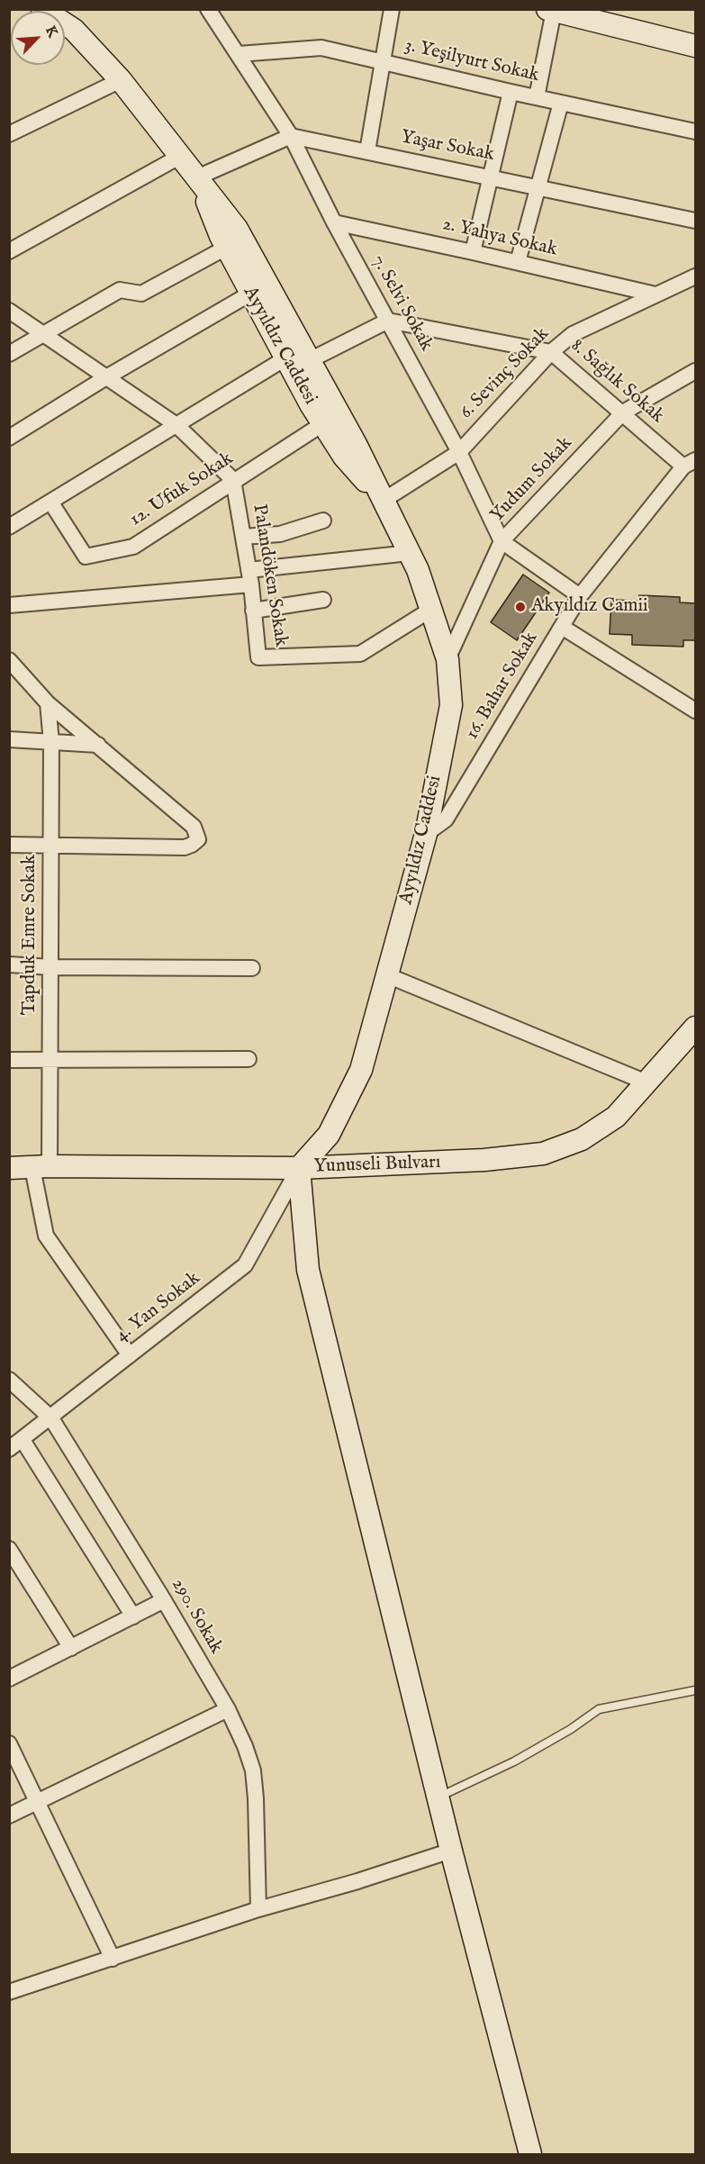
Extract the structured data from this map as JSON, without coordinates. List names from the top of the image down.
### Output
{
  "streets": {
    "main road": ["Ayyıldız Caddesi", "Yunuseli Bulvarı"],
    "street": [
      "3. Yeşilyurt Sokak",
      "Yaşar Sokak",
      "2. Yahya Sokak",
      "7. Selvi Sokak",
      "6. Sevinç Sokak",
      "8. Sağlık Sokak",
      "Yudum Sokak",
      "12. Ufuk Sokak",
      "Palandöken Sokak",
      "16. Bahar Sokak",
      "Tapduk Emre Sokak",
      "4. Yan Sokak",
      "290. Sokak"
    ]
  },
  "crossings": [
    ["3. Yeşilyurt Sokak", "7. Selvi Sokak"],
    ["Yaşar Sokak", "7. Selvi Sokak"],
    ["2. Yahya Sokak", "7. Selvi Sokak"],
    ["2. Yahya Sokak", "6. Sevinç Sokak"],
    ["7. Selvi Sokak", "6. Sevinç Sokak"],
    ["7. Selvi Sokak", "8. Sağlık Sokak"],
    ["7. Selvi Sokak", "Yudum Sokak"],
    ["7. Selvi Sokak", "16. Bahar Sokak"],
    ["Ayyıldız Caddesi", "6. Sevinç Sokak"],
    ["Ayyıldız Caddesi", "Yudum Sokak"],
    ["Ayyıldız Caddesi", "12. Ufuk Sokak"],
    ["Ayyıldız Caddesi", "Palandöken Sokak"],
    ["Ayyıldız Caddesi", "16. Bahar Sokak"],
    ["Ayyıldız Caddesi", "Yunuseli Bulvarı"],
    ["Ayyıldız Caddesi", "4. Yan Sokak"],
    ["6. Sevinç Sokak", "8. Sağlık Sokak"],
    ["8. Sağlık Sokak", "Yudum Sokak"],
    ["8. Sağlık Sokak", "16. Bahar Sokak"],
    ["12. Ufuk Sokak", "Palandöken Sokak"],
    ["Tapduk Emre Sokak", "Yunuseli Bulvarı"],
    ["Tapduk Emre Sokak", "4. Yan Sokak"],
    ["Yunuseli Bulvarı", "4. Yan Sokak"],
    ["4. Yan Sokak", "290. Sokak"]
  ],
  "places": ["Akyıldız Camii"],
  "north": "top right"
}
